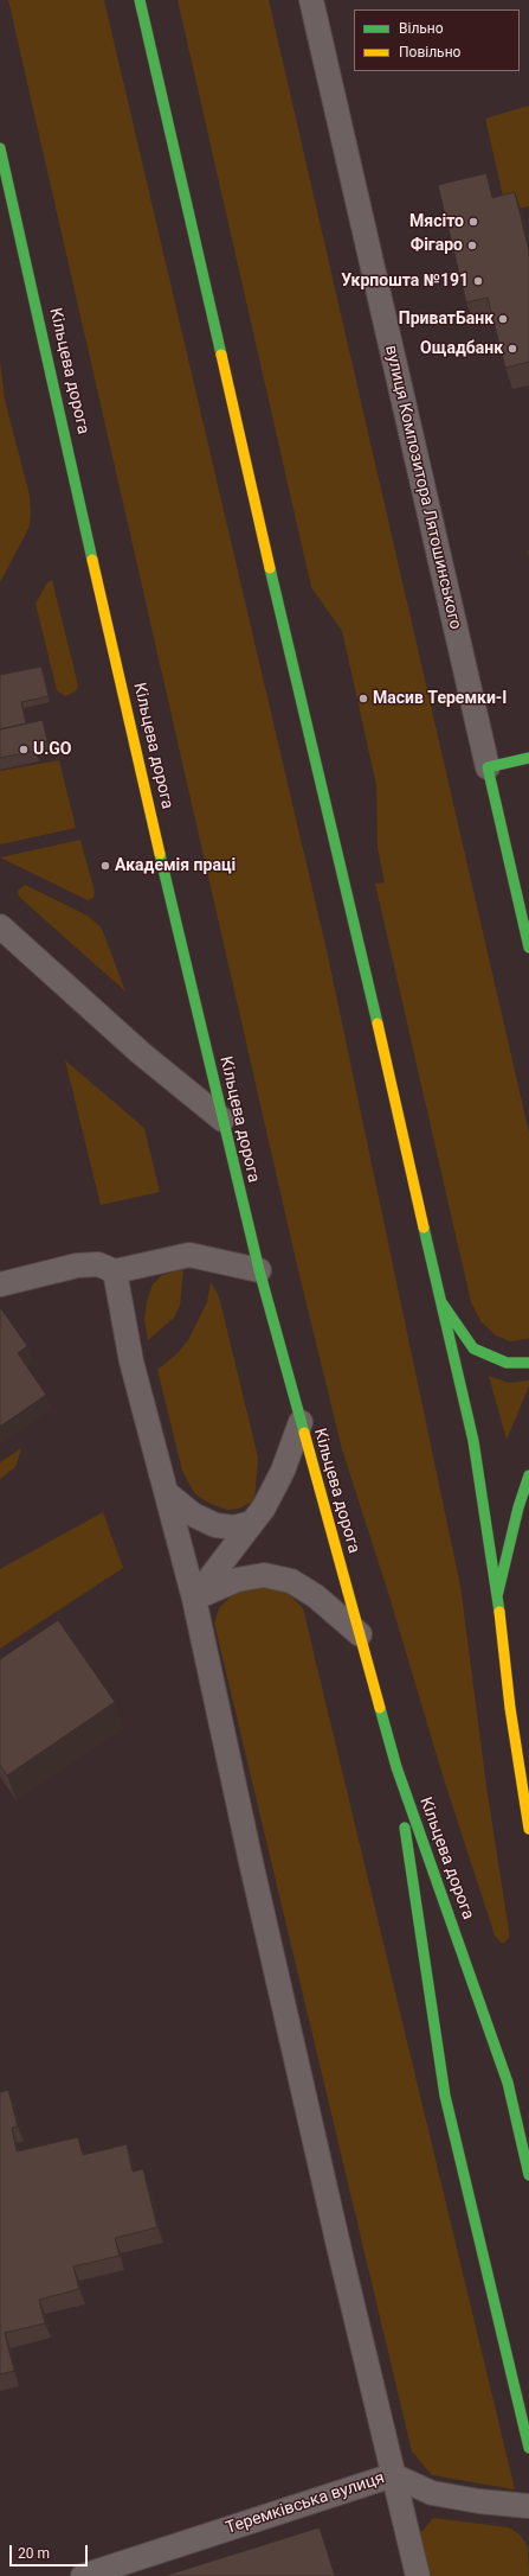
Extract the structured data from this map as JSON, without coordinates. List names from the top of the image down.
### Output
{
  "streets": {
    "main road": ["Кільцева дорога", "вулиця Композитора Лятошинського"],
    "street": ["Теремківська вулиця"]
  },
  "places": [
    "Мясіто",
    "Фігаро",
    "Укрпошта №191",
    "ПриватБанк",
    "Ощадбанк",
    "Масив Теремки-I",
    "U.GO",
    "Академія праці"
  ],
  "legend": ["Вільно", "Повільно"],
  "scale_bar": "20 m"
}
